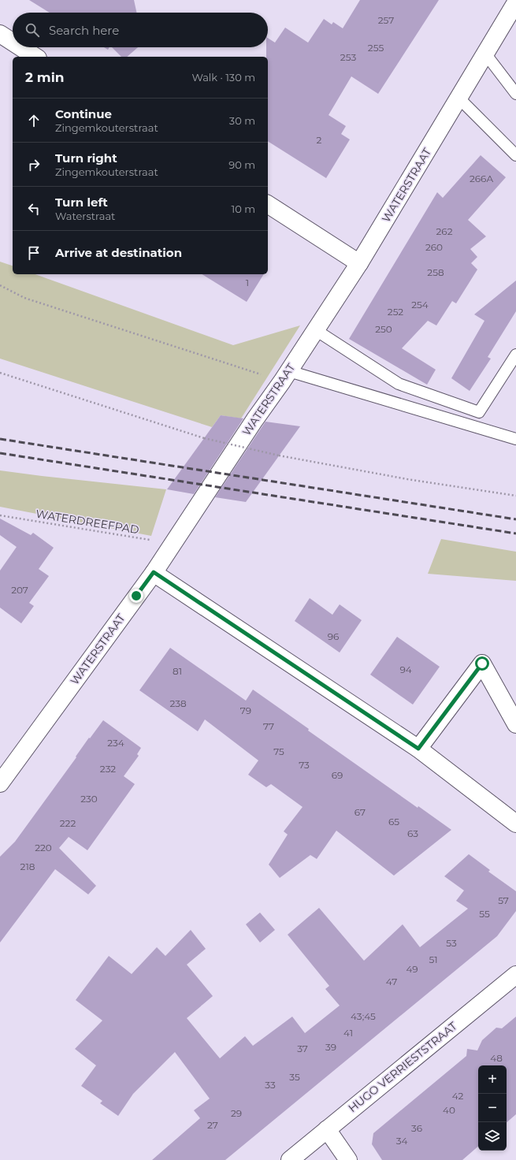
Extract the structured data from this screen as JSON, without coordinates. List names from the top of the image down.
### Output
{
  "streets": {
    "street": ["WATERSTRAAT", "HUGO VERRIESTSTRAAT"],
    "path": ["WATERDREEFPAD"]
  },
  "crossings": [
    ["WATERSTRAAT", "WATERDREEFPAD"]
  ],
  "house_numbers": [
    "257",
    "255",
    "253",
    "2",
    "266A",
    "262",
    "260",
    "258",
    "1",
    "254",
    "252",
    "250",
    "207",
    "96",
    "94",
    "81",
    "238",
    "79",
    "77",
    "234",
    "75",
    "73",
    "232",
    "69",
    "230",
    "67",
    "65",
    "222",
    "63",
    "220",
    "218",
    "57",
    "55",
    "53",
    "51",
    "49",
    "47",
    "43;45",
    "41",
    "39",
    "37",
    "48",
    "35",
    "33",
    "42",
    "40",
    "29",
    "27",
    "36",
    "34"
  ],
  "page": {
    "search": "Search here",
    "heading": ["2 min", "Walk · 130 m"],
    "list": [
      ["Continue", "Zingemkouterstraat", "30 m"],
      ["Turn right", "Zingemkouterstraat", "90 m"],
      ["Turn left", "Waterstraat", "10 m"],
      "Arrive at destination"
    ],
    "map_buttons": ["+", "−"]
  }
}
